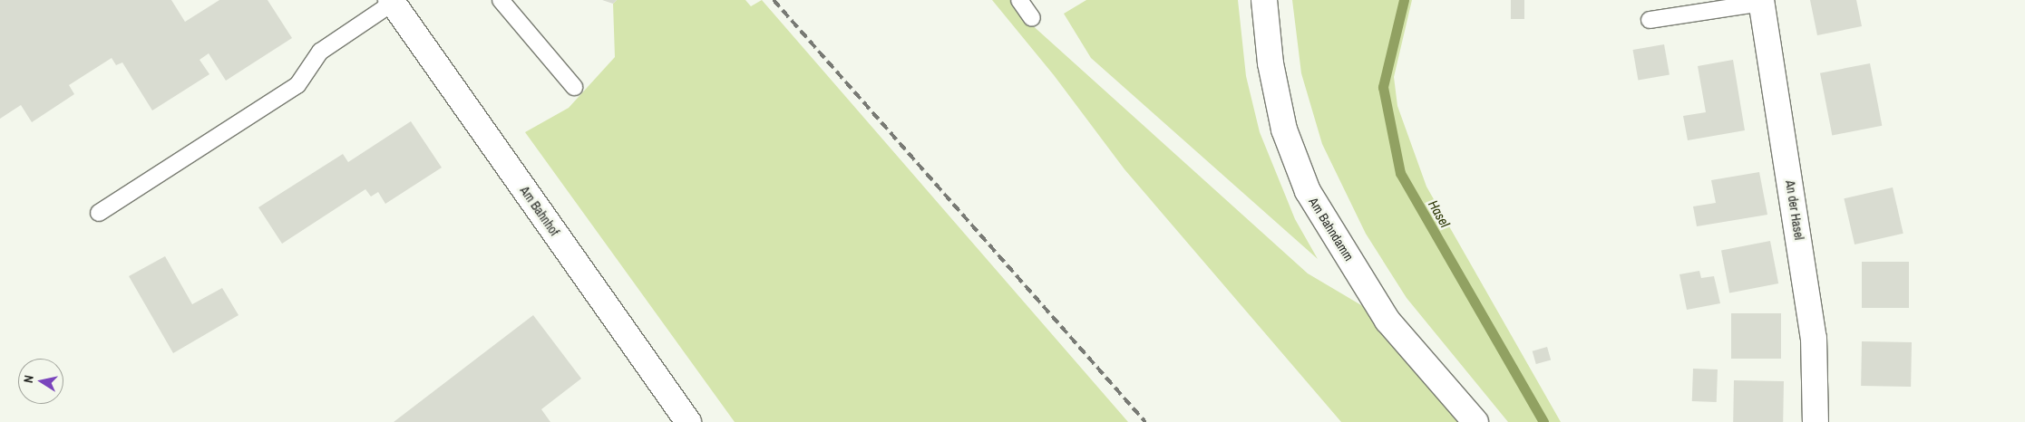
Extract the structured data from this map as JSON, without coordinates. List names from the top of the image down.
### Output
{
  "streets": {
    "street": ["An der Hasel", "Am Bahnhof", "Am Bahndamm"]
  },
  "water": ["Hasel"],
  "north": "left"
}
